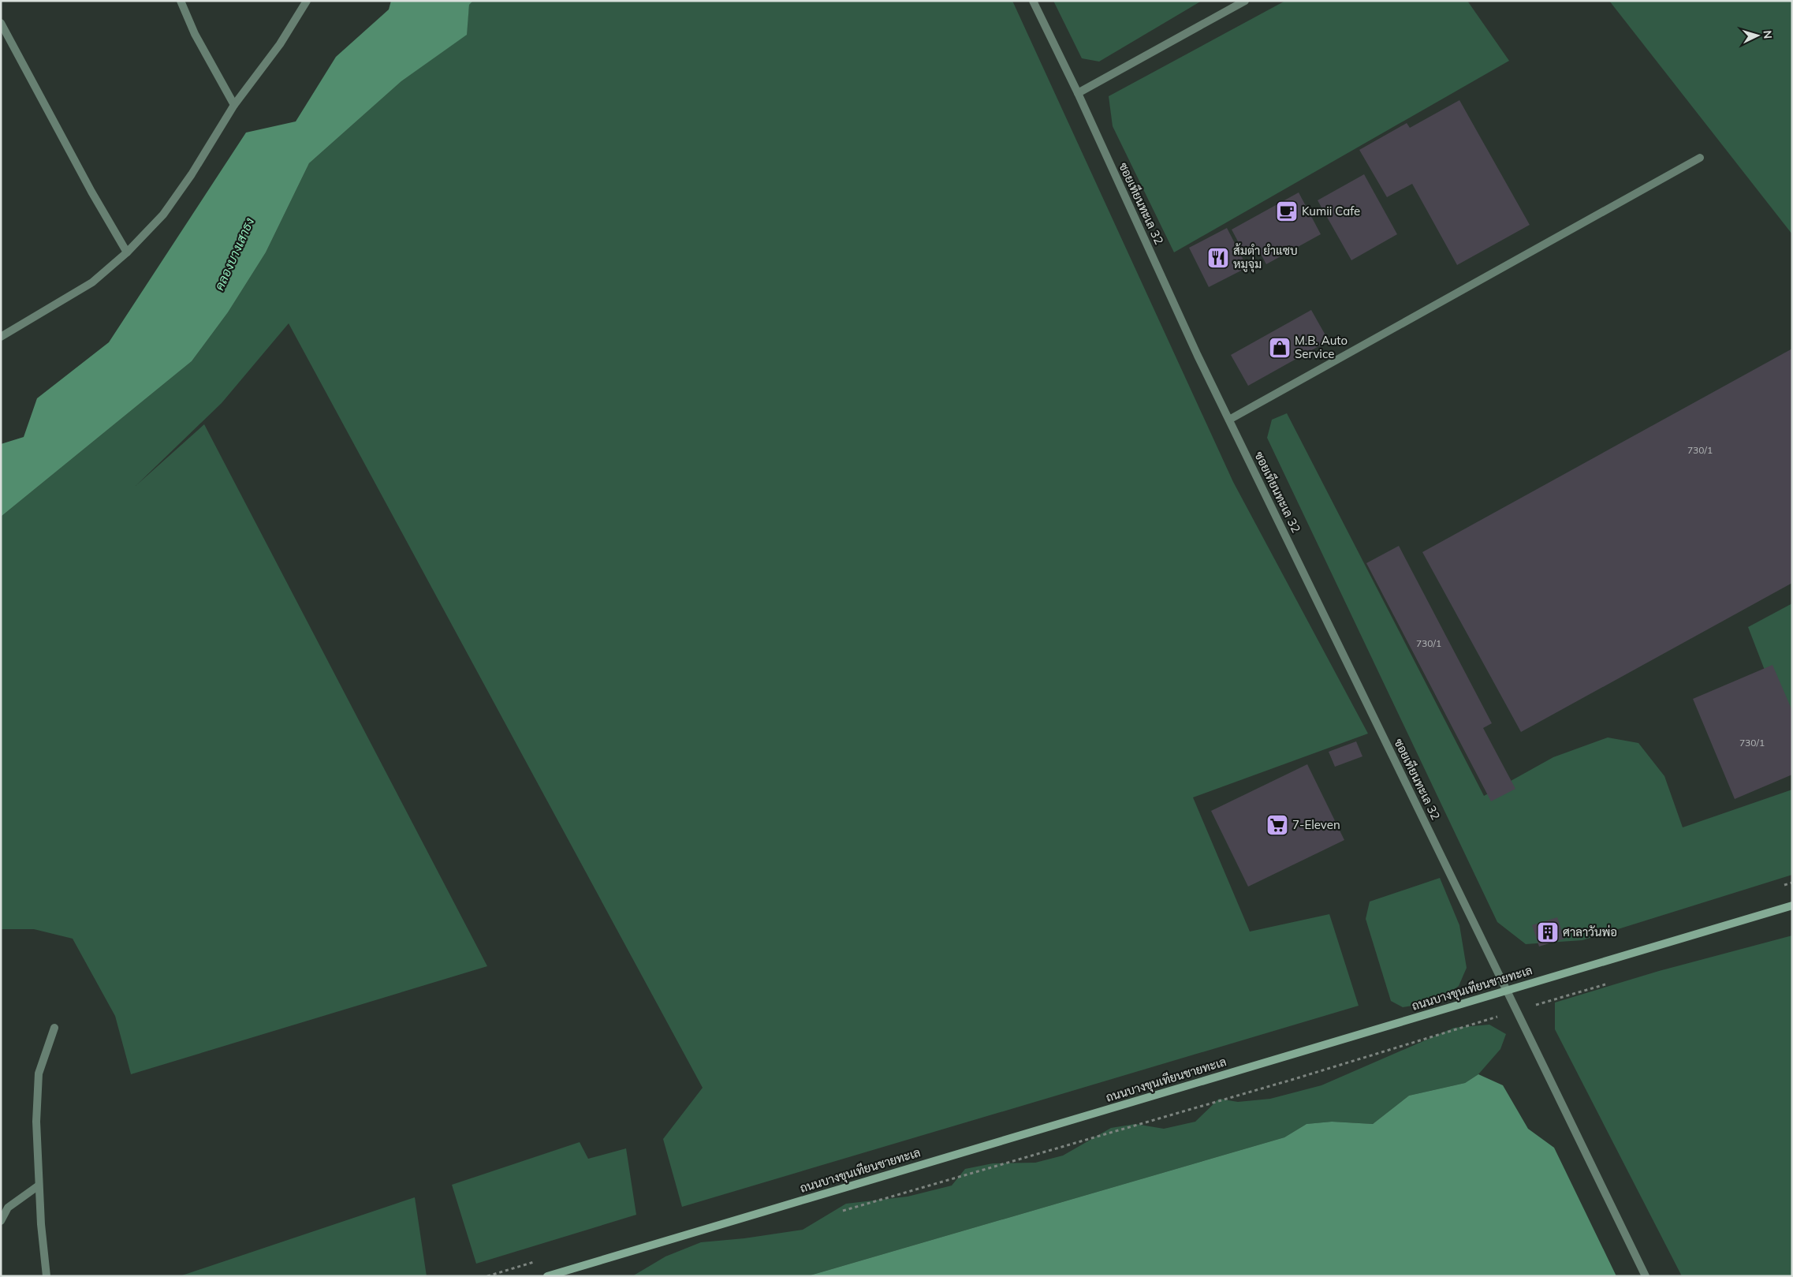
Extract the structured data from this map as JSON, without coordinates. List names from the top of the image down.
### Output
{
  "streets": {
    "main road": ["ถนนบางขุนเทียนชายทะเล"],
    "street": ["ซอยเทียนทะเล 32"]
  },
  "crossings": [
    ["ซอยเทียนทะเล 32", "ถนนบางขุนเทียนชายทะเล"]
  ],
  "water": ["คลองบางเสาธง"],
  "places": {
    "cafe": ["Kumii Cafe"],
    "restaurant": ["ส้มตำ ยำแซบ หมูจุ่ม"],
    "shop": ["M.B. Auto Service"],
    "supermarket": ["7-Eleven"],
    "building": ["ศาลาวันพ่อ"]
  },
  "house_numbers": ["730/1", "730/1", "730/1"],
  "north": "right"
}
